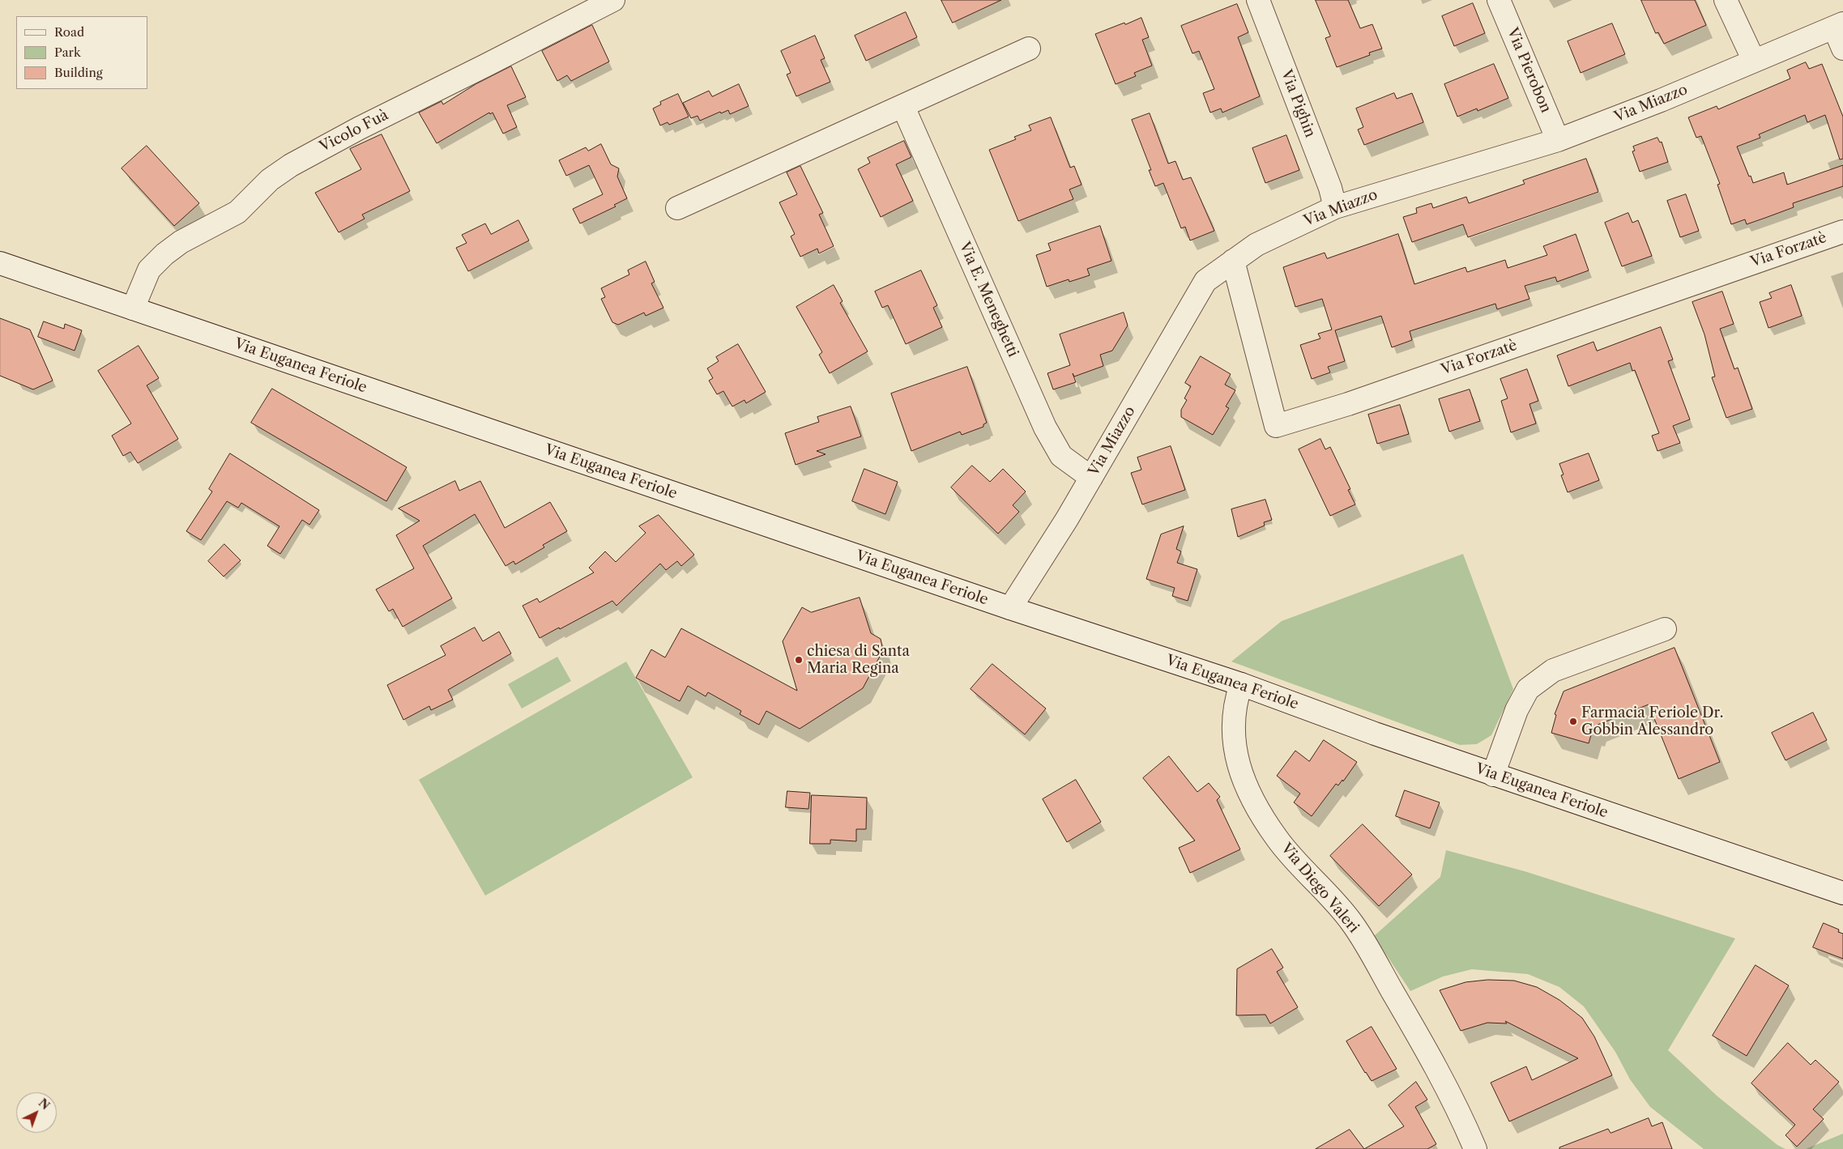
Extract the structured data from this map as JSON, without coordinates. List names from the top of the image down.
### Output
{
  "streets": {
    "street": [
      "Via Pierobon",
      "Via Pighin",
      "Via Miazzo",
      "Vicolo Fuà",
      "Via Forzatè",
      "Via E. Meneghetti",
      "Via Euganea Feriole",
      "Via Diego Valeri"
    ]
  },
  "crossings": [
    ["Via Pierobon", "Via Miazzo"],
    ["Via Pighin", "Via Miazzo"],
    ["Via Miazzo", "Via Forzatè"],
    ["Via Miazzo", "Via E. Meneghetti"],
    ["Via Miazzo", "Via Euganea Feriole"],
    ["Vicolo Fuà", "Via Euganea Feriole"],
    ["Via Euganea Feriole", "Via Diego Valeri"]
  ],
  "places": ["chiesa di Santa Maria Regina", "Farmacia Feriole Dr. Gobbin Alessandro"],
  "legend": ["Road", "Park", "Building"],
  "north": "top right"
}
